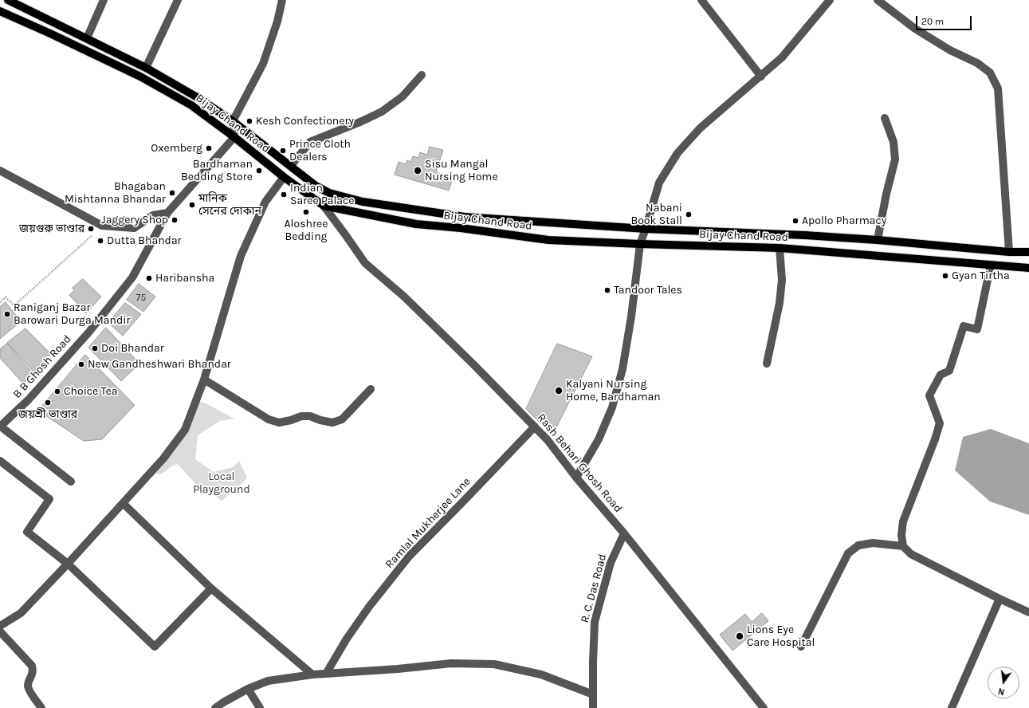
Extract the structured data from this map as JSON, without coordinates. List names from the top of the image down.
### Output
{
  "streets": {
    "main road": ["Bijay Chand Road"],
    "street": [
      "B B Ghosh Road",
      "Rash Behari Ghosh Road",
      "Ramlal Mukherjee Lane",
      "R. C. Das Road"
    ]
  },
  "crossings": [
    ["Bijay Chand Road", "B B Ghosh Road"],
    ["Bijay Chand Road", "Rash Behari Ghosh Road"],
    ["Rash Behari Ghosh Road", "Ramlal Mukherjee Lane"],
    ["Rash Behari Ghosh Road", "R. C. Das Road"]
  ],
  "parks": ["Local Playground"],
  "places": [
    "Kesh Confectionery",
    "Oxemberg",
    "Prince Cloth Dealers",
    "Bardhaman Bedding Store",
    "Sisu Mangal Nursing Home",
    "Bhagaban Mishtanna Bhandar",
    "Indian Saree Palace",
    "মানিক সেনের দোকান",
    "Aloshree Bedding",
    "Nabani Book Stall",
    "Jaggery Shop",
    "Apollo Pharmacy",
    "জয়গুরু ভাণ্ডার",
    "Dutta Bhandar",
    "Gyan Tirtha",
    "Haribansha",
    "Tandoor Tales",
    "Raniganj Bazar Barowari Durga Mandir",
    "Doi Bhandar",
    "New Gandheshwari Bhandar",
    "Kalyani Nursing Home, Bardhaman",
    "Choice Tea",
    "জয়শ্রী ভাণ্ডার",
    "Lions Eye Care Hospital"
  ],
  "house_numbers": ["75"],
  "scale_bar": "20 m",
  "north": "bottom"
}
